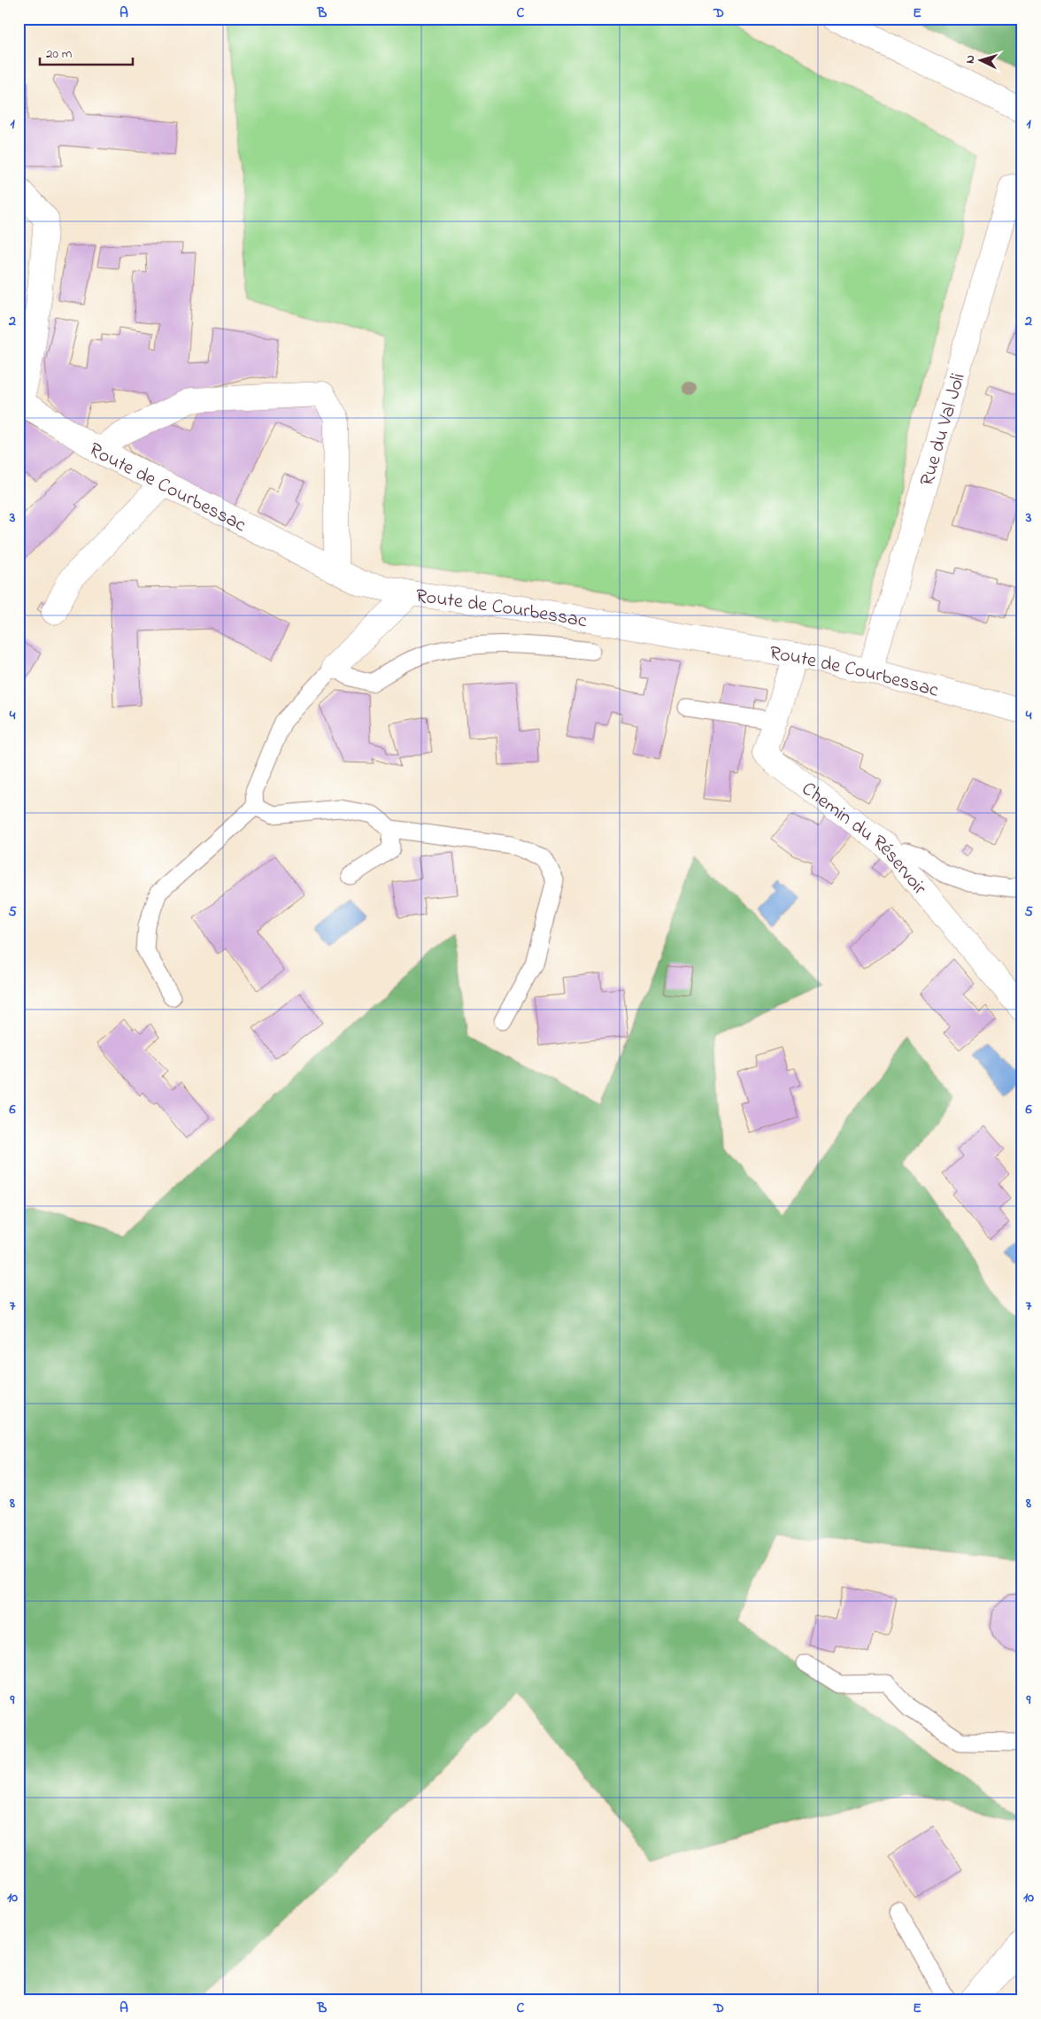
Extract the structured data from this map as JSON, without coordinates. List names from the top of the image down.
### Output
{
  "streets": {
    "street": ["Rue du Val Joli", "Route de Courbessac", "Chemin du Réservoir"]
  },
  "crossings": [
    ["Rue du Val Joli", "Route de Courbessac"],
    ["Route de Courbessac", "Chemin du Réservoir"]
  ],
  "scale_bar": "20 m",
  "north": "left",
  "grid": {
    "columns": [
      "A",
      "B",
      "C",
      "D",
      "E"
    ],
    "rows": [
      "1",
      "2",
      "3",
      "4",
      "5",
      "6",
      "7",
      "8",
      "9",
      "10"
    ]
  }
}
